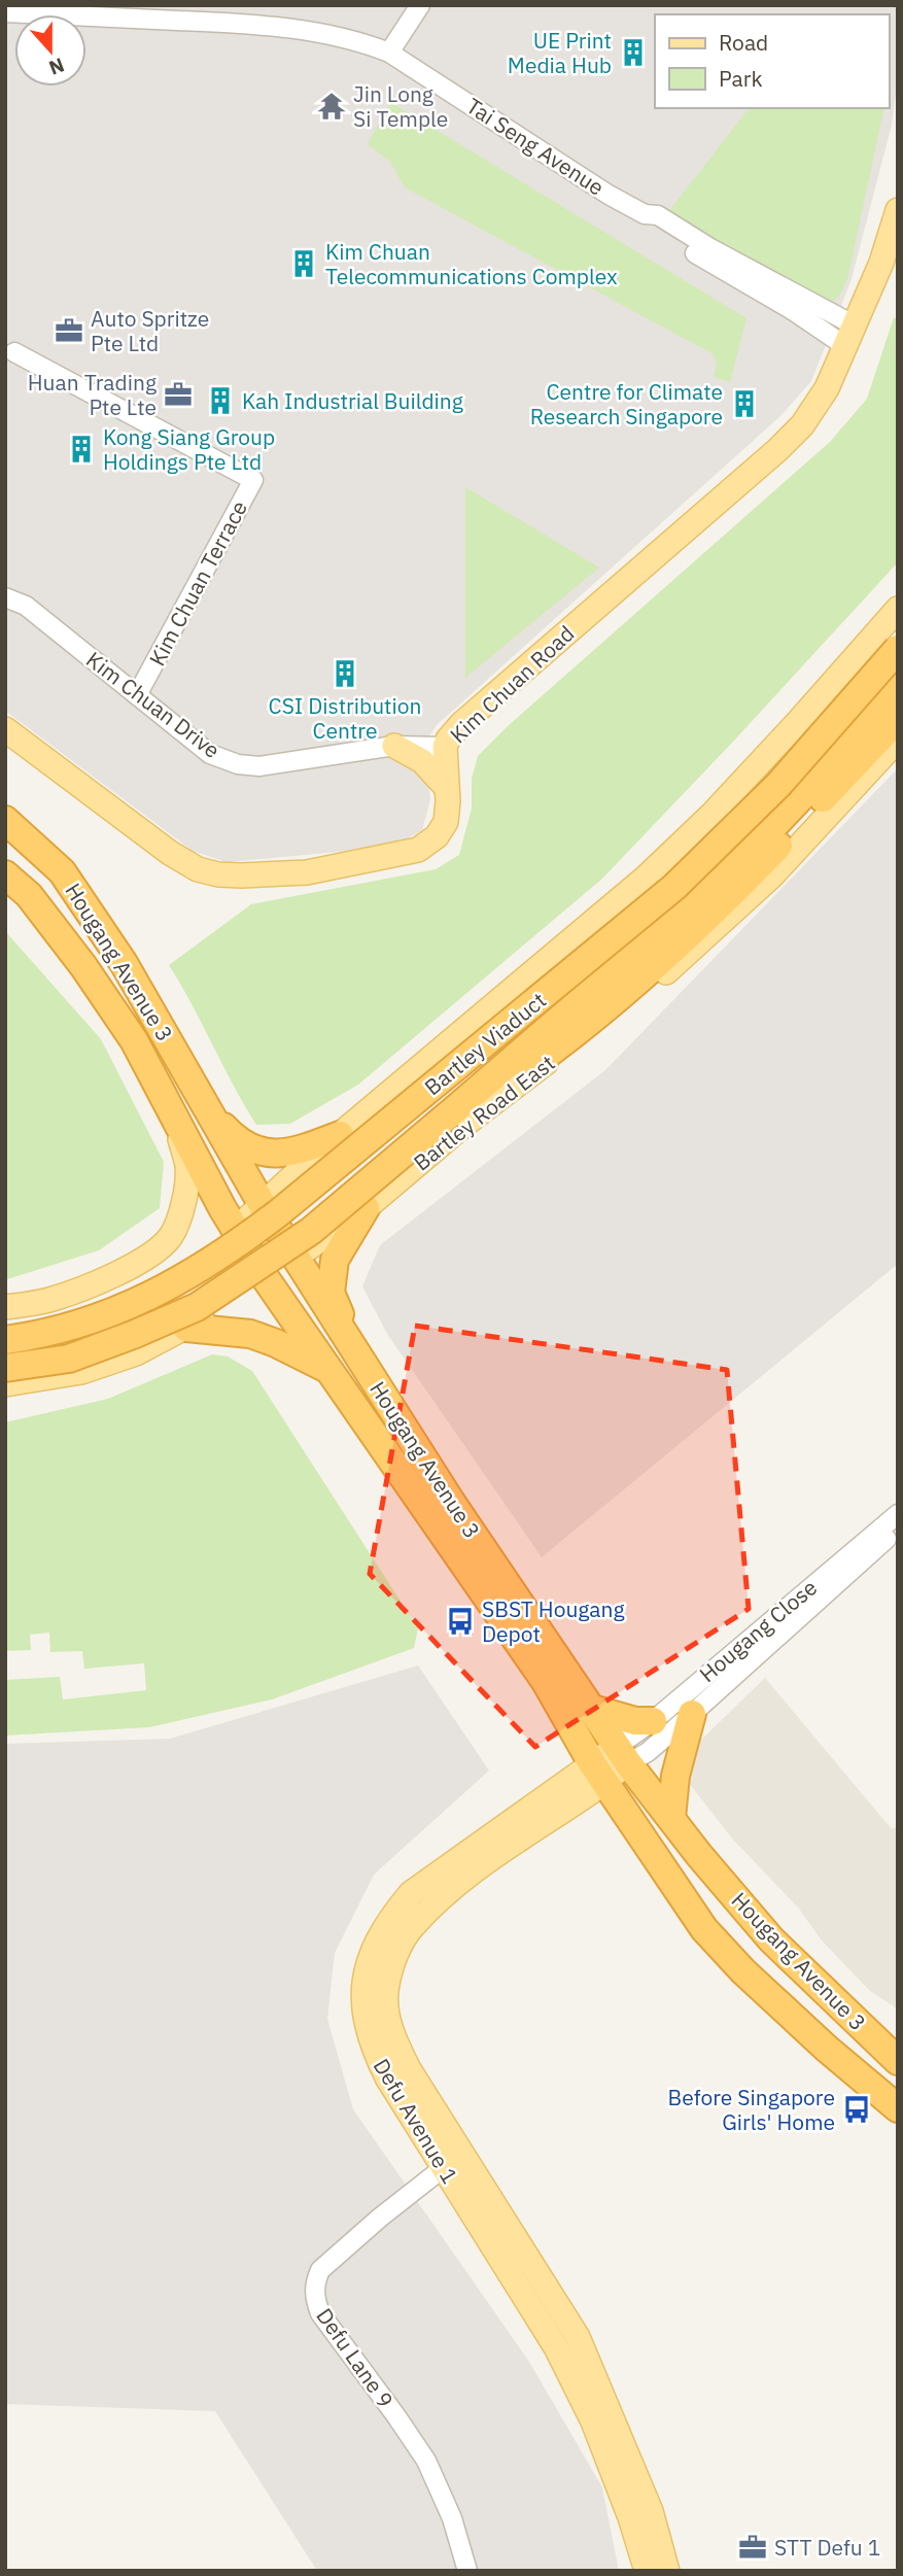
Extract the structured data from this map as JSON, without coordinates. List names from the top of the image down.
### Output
{
  "streets": {
    "highway": ["Hougang Avenue 3", "Bartley Viaduct"],
    "main road": ["Kim Chuan Road", "Bartley Road East", "Defu Avenue 1"],
    "street": [
      "Tai Seng Avenue",
      "Kim Chuan Terrace",
      "Kim Chuan Drive",
      "Hougang Close",
      "Defu Lane 9"
    ]
  },
  "crossings": [
    ["Tai Seng Avenue", "Kim Chuan Road"],
    ["Kim Chuan Terrace", "Kim Chuan Drive"],
    ["Kim Chuan Road", "Kim Chuan Drive"],
    ["Hougang Avenue 3", "Bartley Road East"],
    ["Hougang Avenue 3", "Hougang Close"],
    ["Hougang Avenue 3", "Defu Avenue 1"],
    ["Hougang Close", "Defu Avenue 1"],
    ["Defu Avenue 1", "Defu Lane 9"]
  ],
  "places": {
    "building": [
      "UE Print Media Hub",
      "Kim Chuan Telecommunications Complex",
      "Kah Industrial Building",
      "Centre for Climate Research Singapore",
      "Kong Siang Group Holdings Pte Ltd",
      "CSI Distribution Centre"
    ],
    "temple": ["Jin Long Si Temple"],
    "office": ["Auto Spritze Pte Ltd", "Huan Trading Pte Lte", "STT Defu 1"],
    "bus stop": ["SBST Hougang Depot", "Before Singapore Girls' Home"]
  },
  "legend": ["Road", "Park"],
  "north": "bottom"
}
